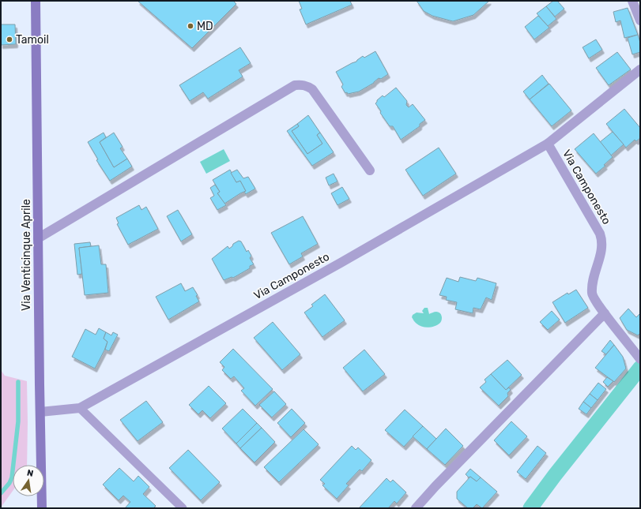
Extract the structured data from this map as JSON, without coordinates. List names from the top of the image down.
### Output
{
  "streets": {
    "main road": ["Via Venticinque Aprile"],
    "street": ["Via Camponesto"]
  },
  "crossings": [
    ["Via Camponesto", "Via Venticinque Aprile"]
  ],
  "places": ["MD", "Tamoil"],
  "north": "top"
}
